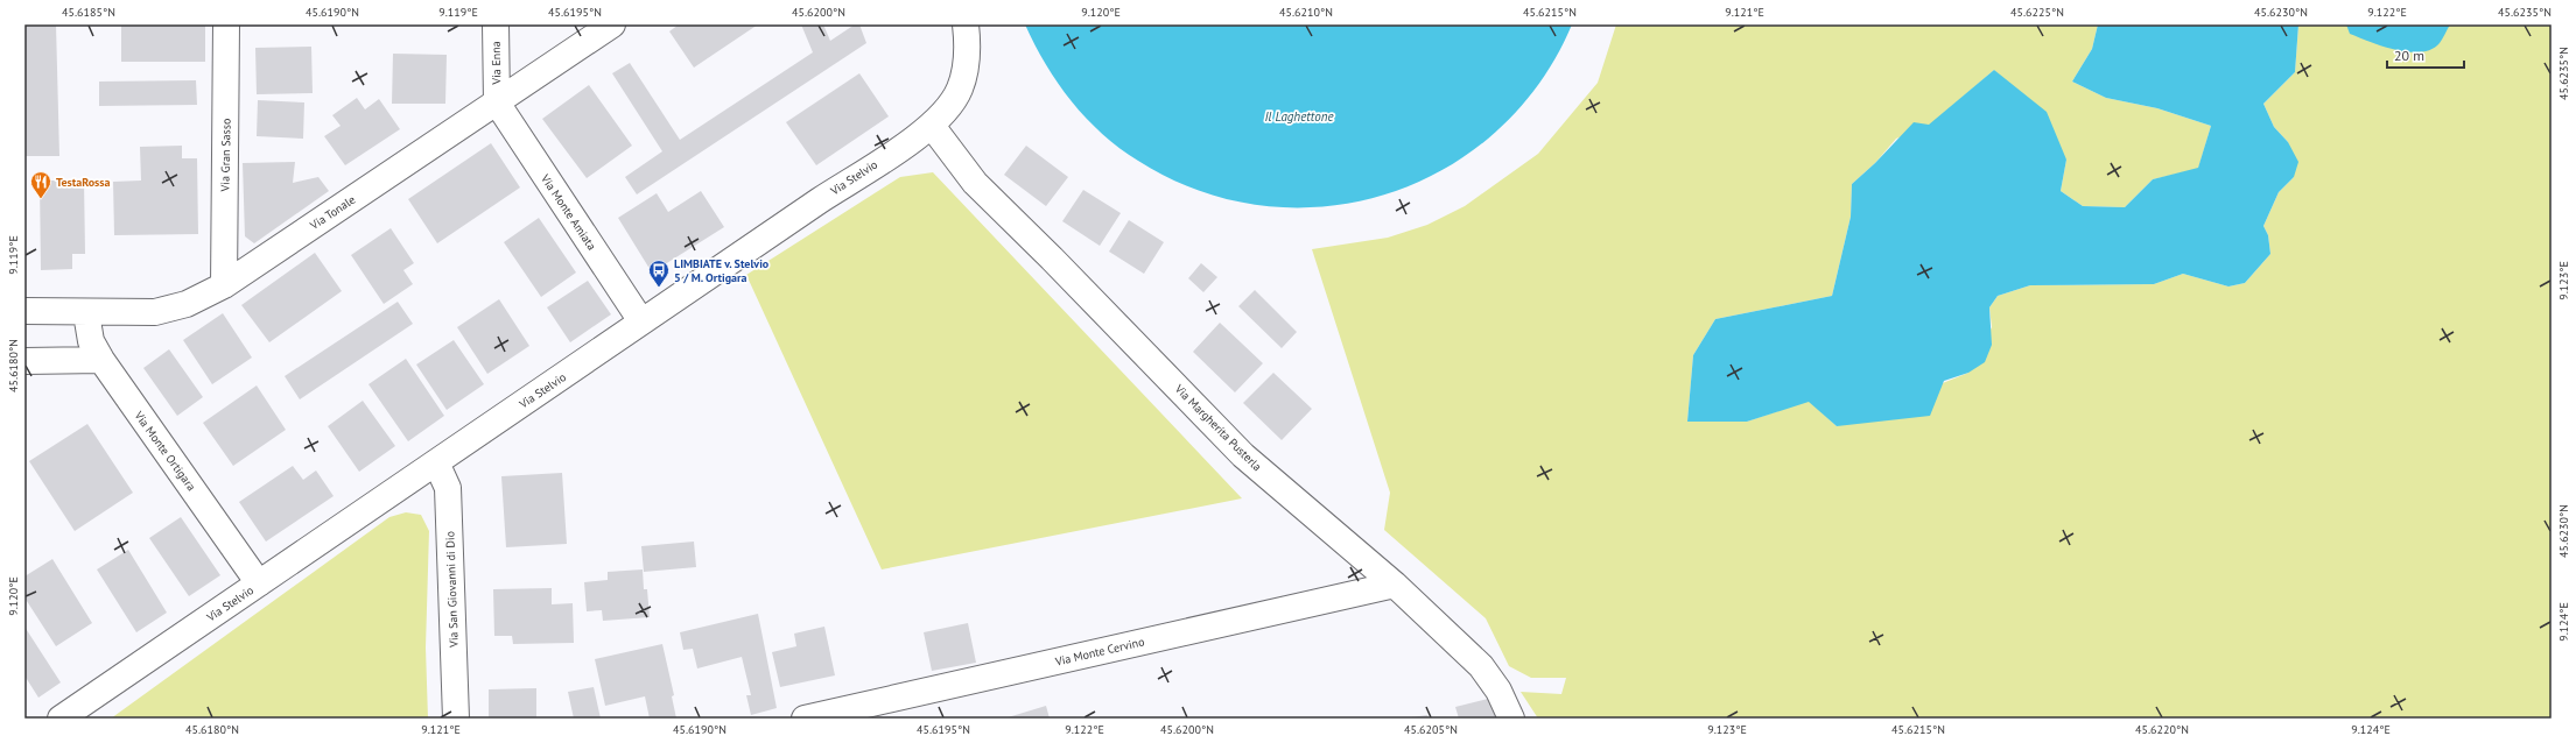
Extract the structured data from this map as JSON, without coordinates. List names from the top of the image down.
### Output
{
  "streets": {
    "street": [
      "Via Enna",
      "Via Gran Sasso",
      "Via Stelvio",
      "Via Tonale",
      "Via Monte Amiata",
      "Via Margherita Pusterla",
      "Via Monte Ortigara",
      "Via San Giovanni di Dio",
      "Via Monte Cervino"
    ]
  },
  "crossings": [
    ["Via Enna", "Via Tonale"],
    ["Via Enna", "Via Monte Amiata"],
    ["Via Gran Sasso", "Via Tonale"],
    ["Via Stelvio", "Via Monte Amiata"],
    ["Via Stelvio", "Via Margherita Pusterla"],
    ["Via Stelvio", "Via Monte Ortigara"],
    ["Via Stelvio", "Via San Giovanni di Dio"],
    ["Via Tonale", "Via Monte Amiata"],
    ["Via Tonale", "Via Monte Ortigara"],
    ["Via Margherita Pusterla", "Via Monte Cervino"]
  ],
  "water": ["Il Laghettone"],
  "places": {
    "restaurant": ["TestaRossa"],
    "bus stop": ["LIMBIATE v. Stelvio 5 / M. Ortigara"]
  },
  "scale_bar": "20 m",
  "coordinates": [
    "45.6185°N",
    "45.6190°N",
    "9.119°E",
    "45.6195°N",
    "45.6200°N",
    "9.120°E",
    "45.6210°N",
    "45.6215°N",
    "9.121°E",
    "45.6225°N",
    "45.6230°N",
    "9.122°E",
    "45.6235°N",
    "9.123°E",
    "45.6180°N",
    "9.124°E",
    "45.6205°N",
    "45.6220°N"
  ]
}
